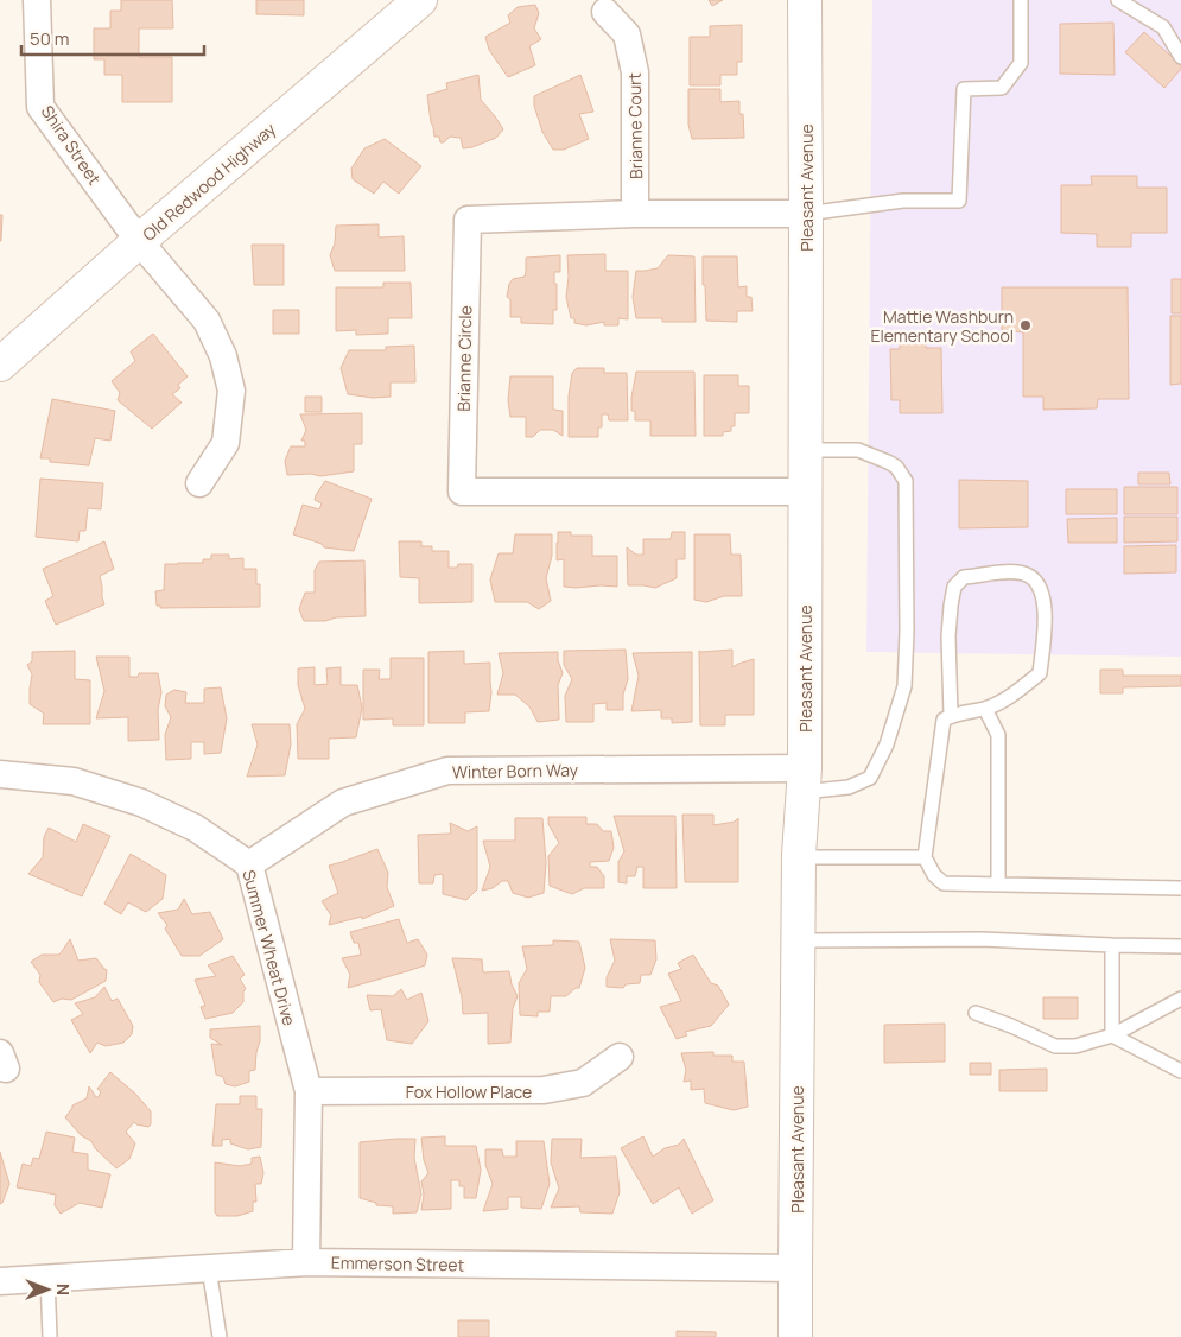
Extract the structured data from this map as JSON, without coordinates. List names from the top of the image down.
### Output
{
  "streets": {
    "street": [
      "Brianne Court",
      "Shira Street",
      "Old Redwood Highway",
      "Pleasant Avenue",
      "Brianne Circle",
      "Winter Born Way",
      "Summer Wheat Drive",
      "Fox Hollow Place",
      "Emmerson Street"
    ]
  },
  "crossings": [
    ["Brianne Court", "Brianne Circle"],
    ["Shira Street", "Old Redwood Highway"],
    ["Pleasant Avenue", "Brianne Circle"],
    ["Pleasant Avenue", "Winter Born Way"],
    ["Pleasant Avenue", "Emmerson Street"],
    ["Winter Born Way", "Summer Wheat Drive"],
    ["Summer Wheat Drive", "Fox Hollow Place"],
    ["Summer Wheat Drive", "Emmerson Street"]
  ],
  "places": ["Mattie Washburn Elementary School"],
  "scale_bar": "50 m",
  "north": "right"
}
